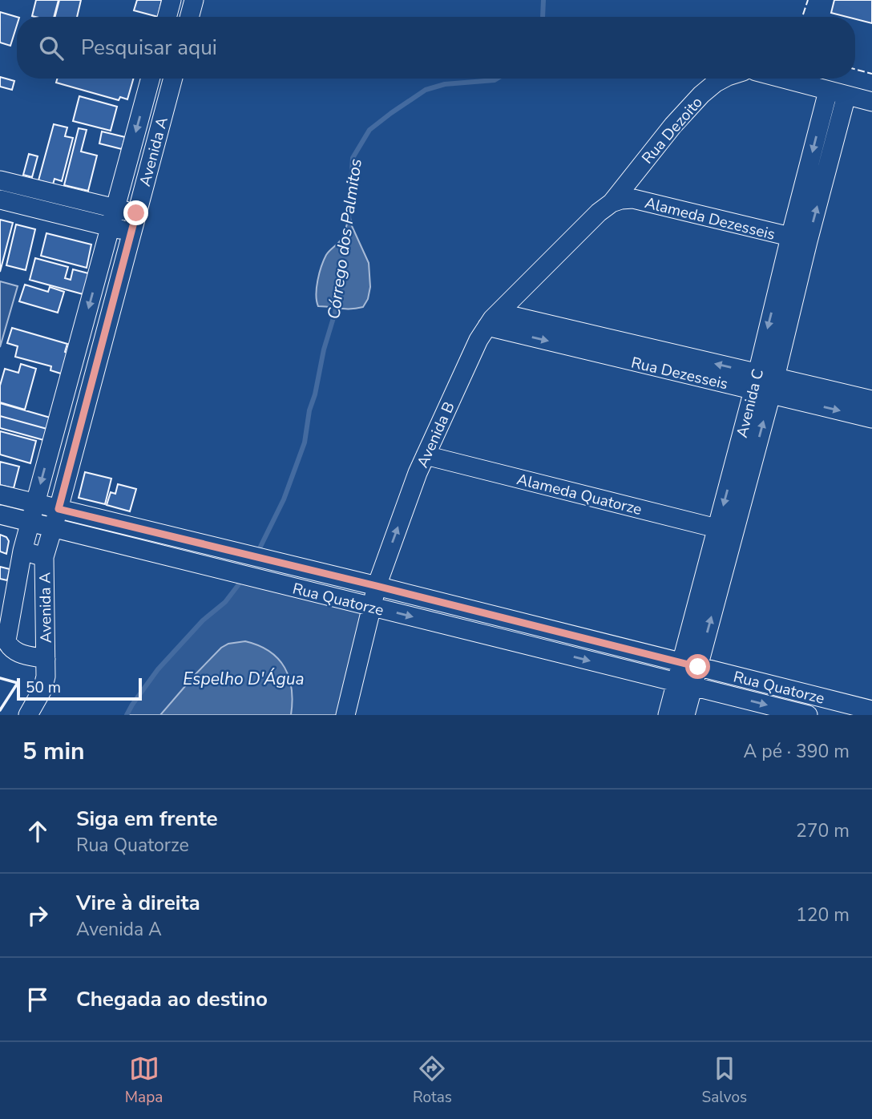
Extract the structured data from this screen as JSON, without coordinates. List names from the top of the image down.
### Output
{
  "streets": {
    "street": [
      "Rua Dezoito",
      "Avenida A",
      "Alameda Dezesseis",
      "Rua Dezesseis",
      "Avenida C",
      "Avenida B",
      "Alameda Quatorze",
      "Rua Quatorze"
    ]
  },
  "crossings": [
    ["Rua Dezoito", "Alameda Dezesseis"],
    ["Rua Dezoito", "Avenida B"],
    ["Avenida A", "Rua Quatorze"],
    ["Alameda Dezesseis", "Avenida C"],
    ["Alameda Dezesseis", "Avenida B"],
    ["Rua Dezesseis", "Avenida C"],
    ["Rua Dezesseis", "Avenida B"],
    ["Avenida C", "Alameda Quatorze"],
    ["Avenida C", "Rua Quatorze"],
    ["Avenida B", "Alameda Quatorze"],
    ["Avenida B", "Rua Quatorze"]
  ],
  "water": ["Córrego dos Palmitos", "Espelho D'Água"],
  "scale_bar": "50 m",
  "page": {
    "search": "Pesquisar aqui",
    "scale": "50 m",
    "heading": ["5 min", "A pé · 390 m"],
    "list": [
      ["Siga em frente", "Rua Quatorze", "270 m"],
      ["Vire à direita", "Avenida A", "120 m"],
      "Chegada ao destino"
    ],
    "nav": ["Mapa", "Rotas", "Salvos"]
  }
}
